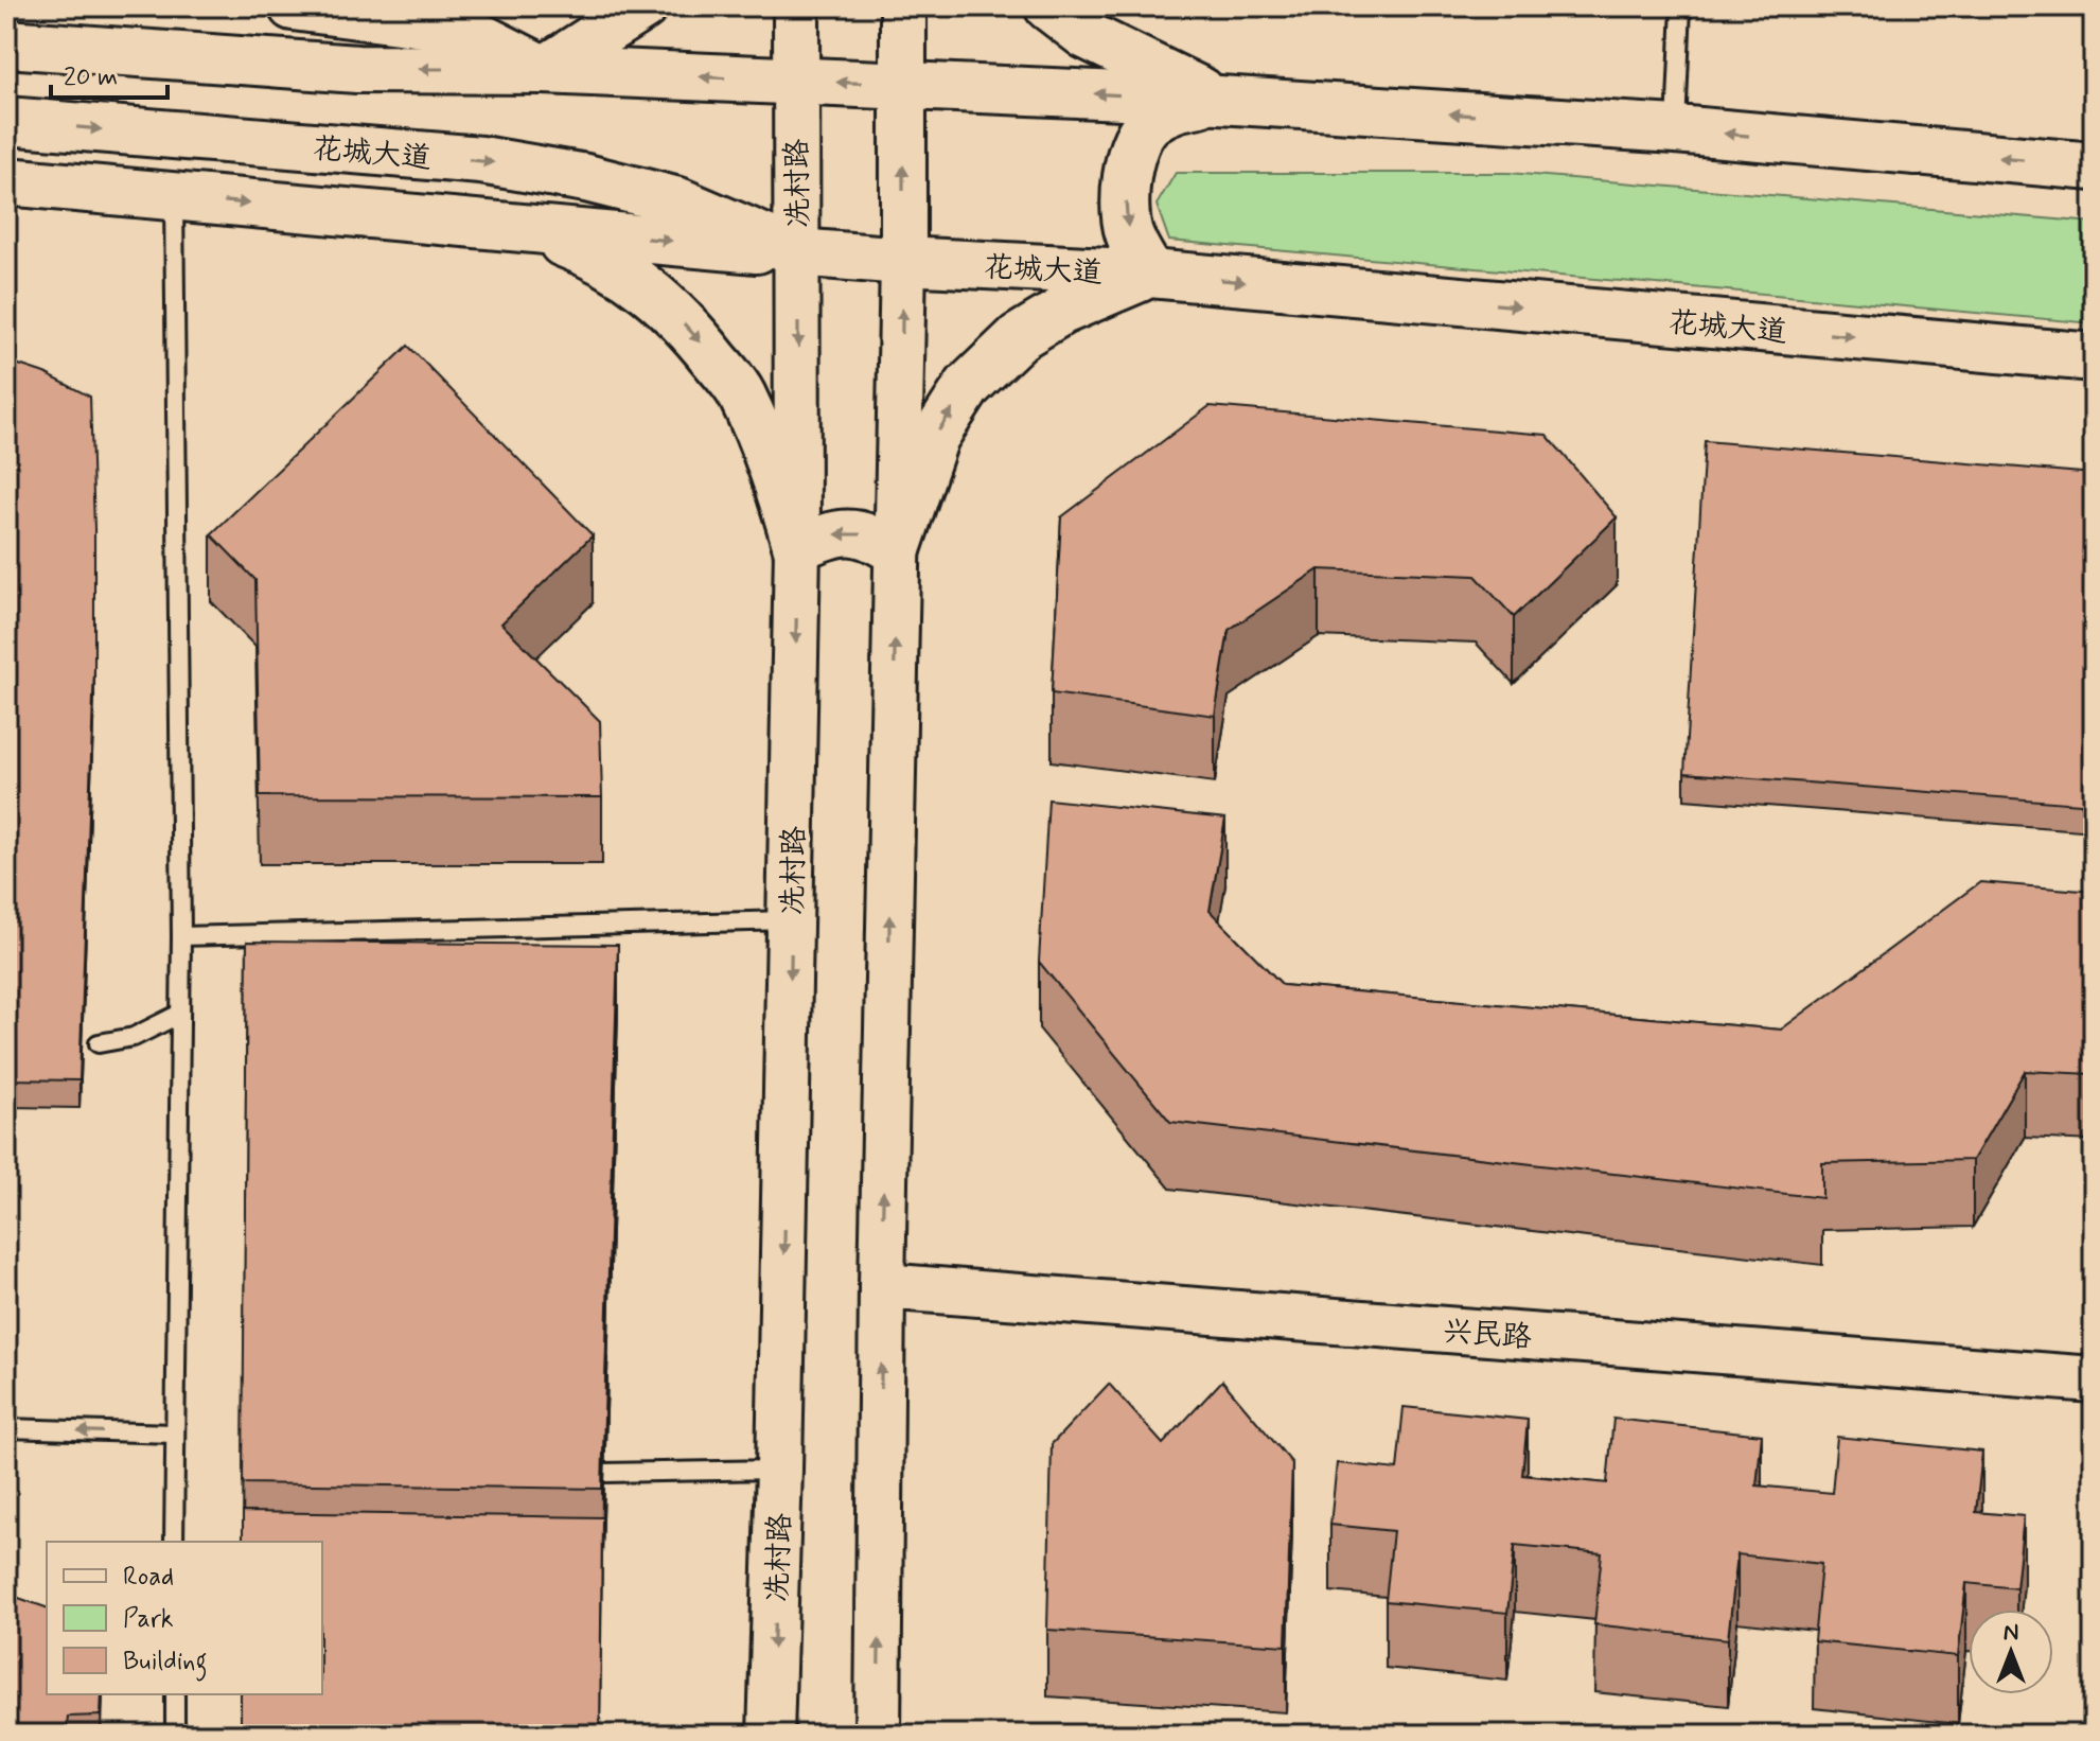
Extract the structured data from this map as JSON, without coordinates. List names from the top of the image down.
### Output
{
  "streets": {
    "main road": ["花城大道", "冼村路", "兴民路"]
  },
  "crossings": [
    ["花城大道", "冼村路"]
  ],
  "legend": ["Road", "Park", "Building"],
  "scale_bar": "20 m",
  "north": "top"
}
